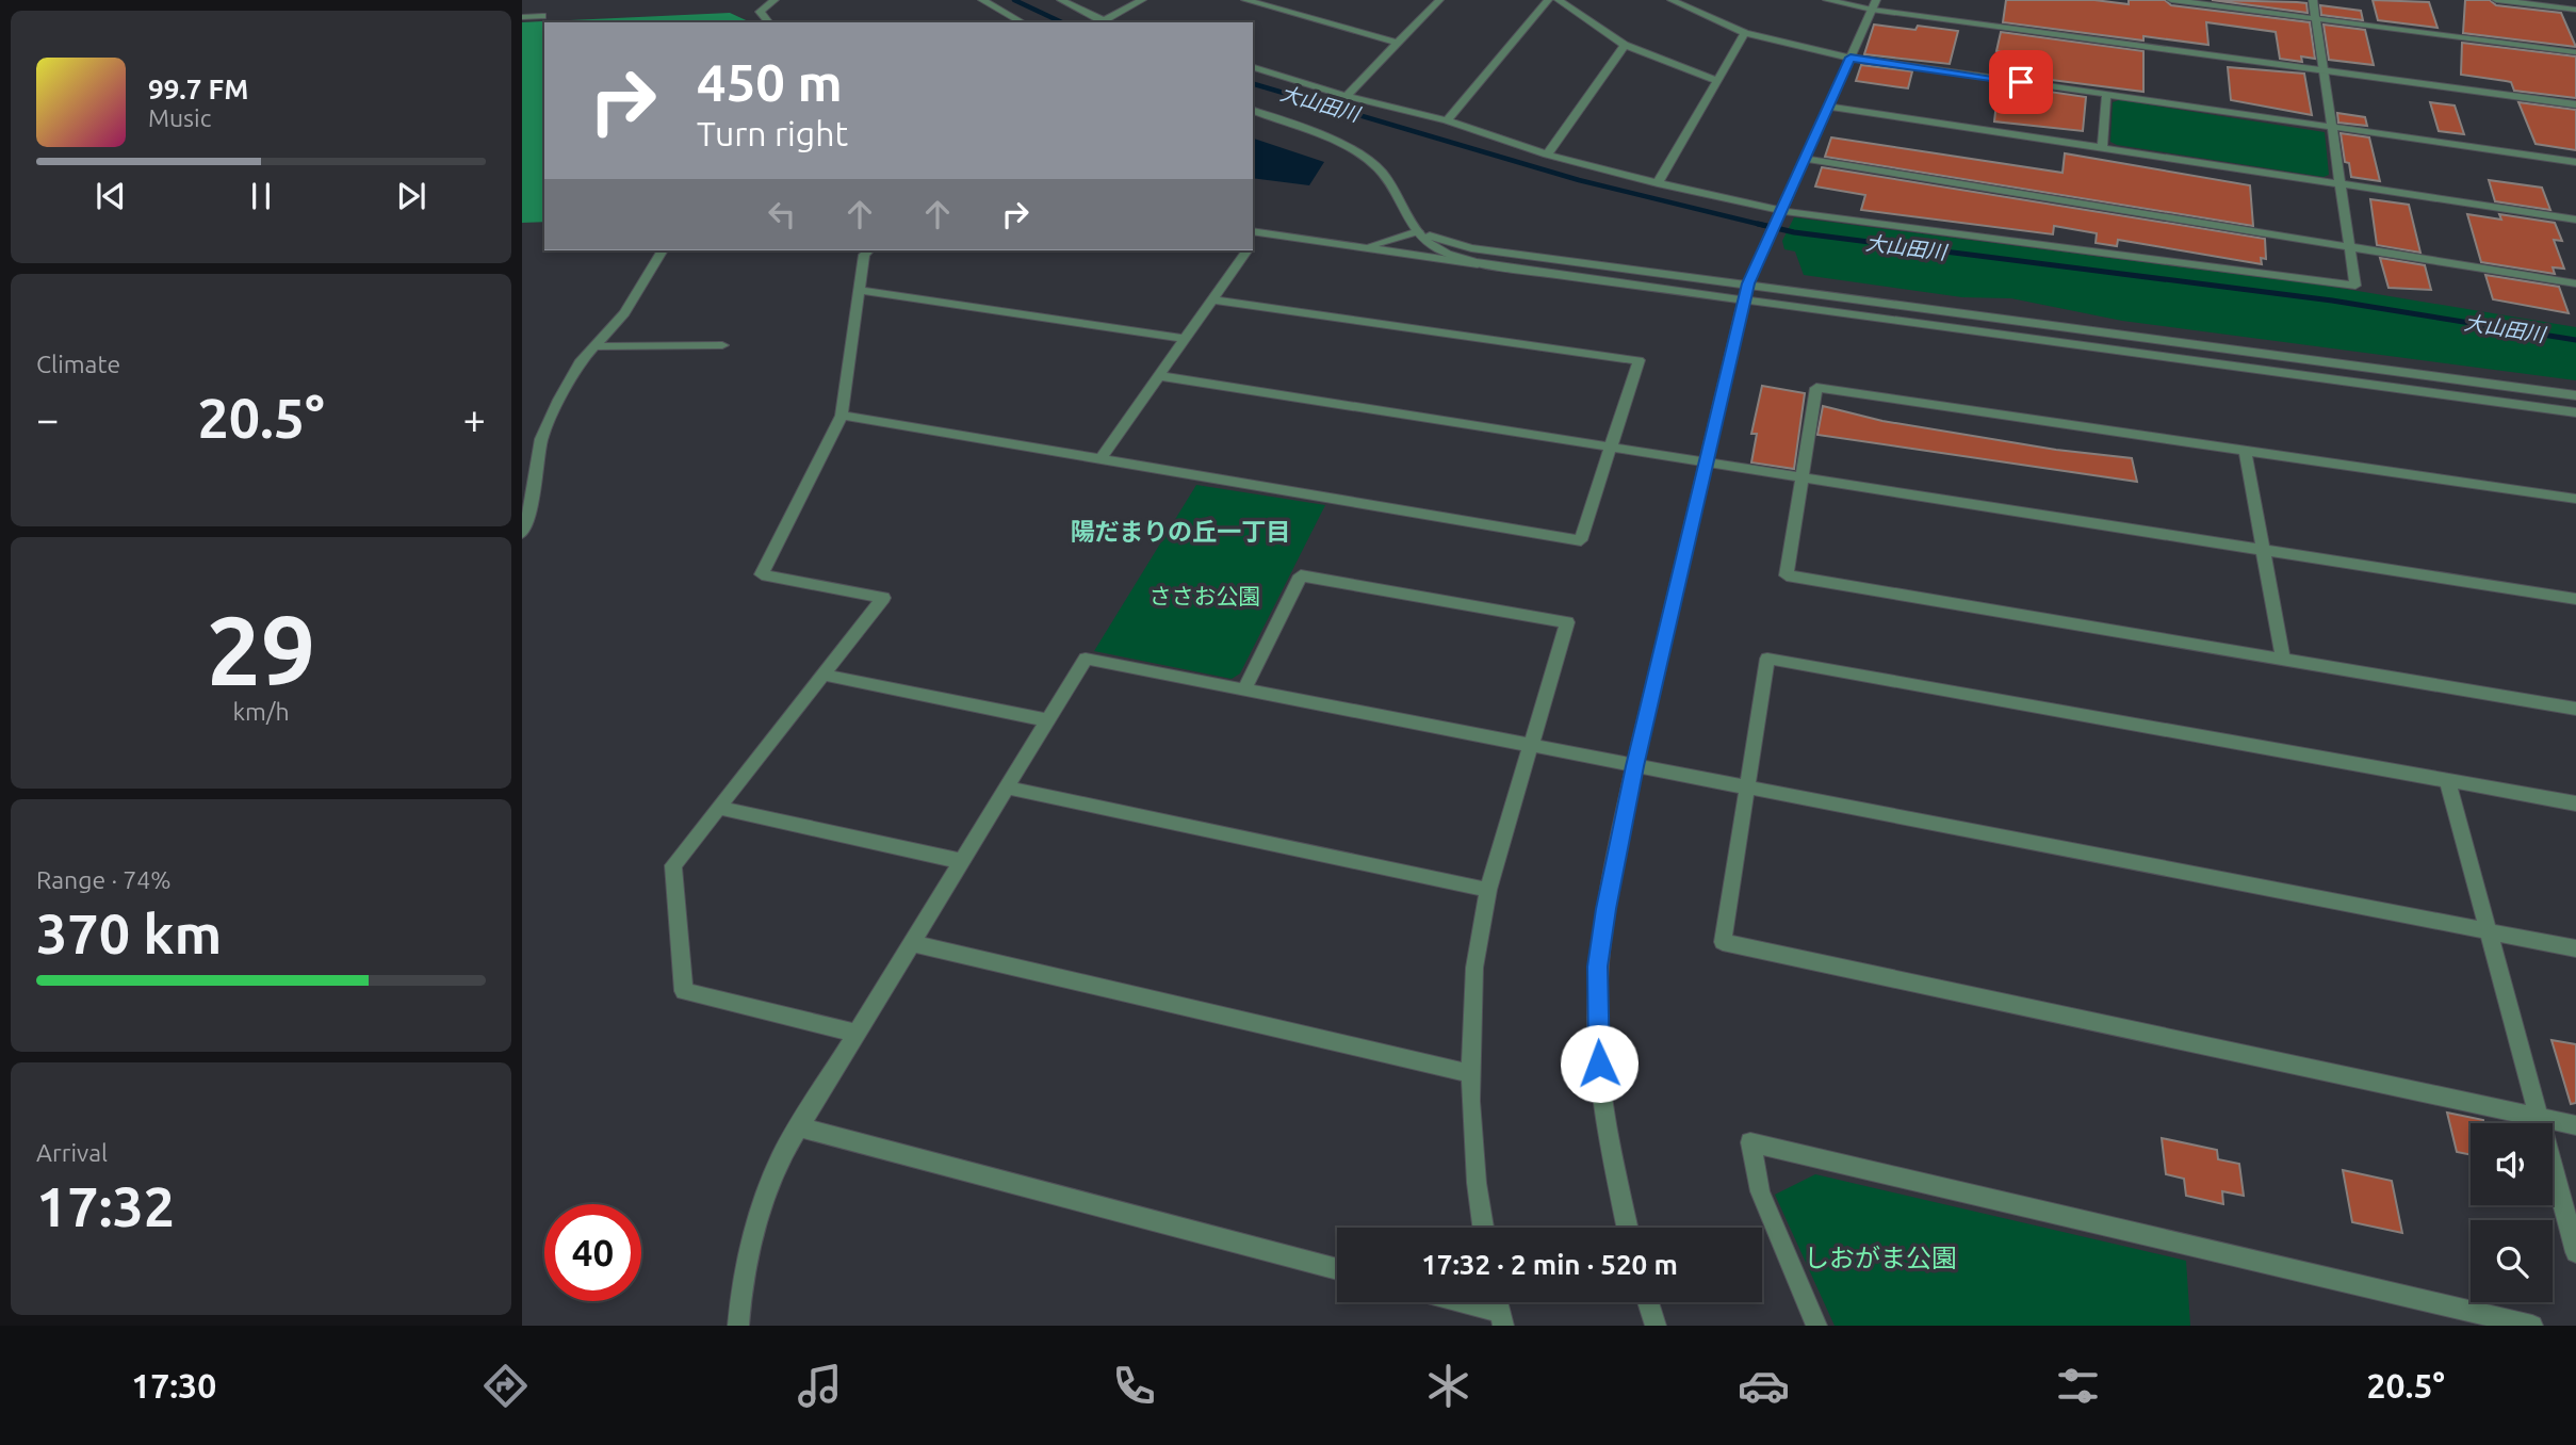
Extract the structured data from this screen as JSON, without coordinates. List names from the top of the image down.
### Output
{
  "districts": ["陽だまりの丘一丁目"],
  "water": ["大山田川"],
  "parks": ["ささお公園", "しおがま公園"],
  "page": {
    "turn": ["450 m", "Turn right"],
    "song": ["99.7 FM", "Music"],
    "tile": [
      "Climate",
      ["29", "km/h"],
      ["Range · 74%", "370 km"],
      ["Arrival", "17:32"]
    ],
    "heat": ["−", "20.5°", "+"],
    "limit": "40",
    "trip": "17:32 · 2 min · 520 m",
    "tabs": ["17:30", "20.5°"]
  }
}
